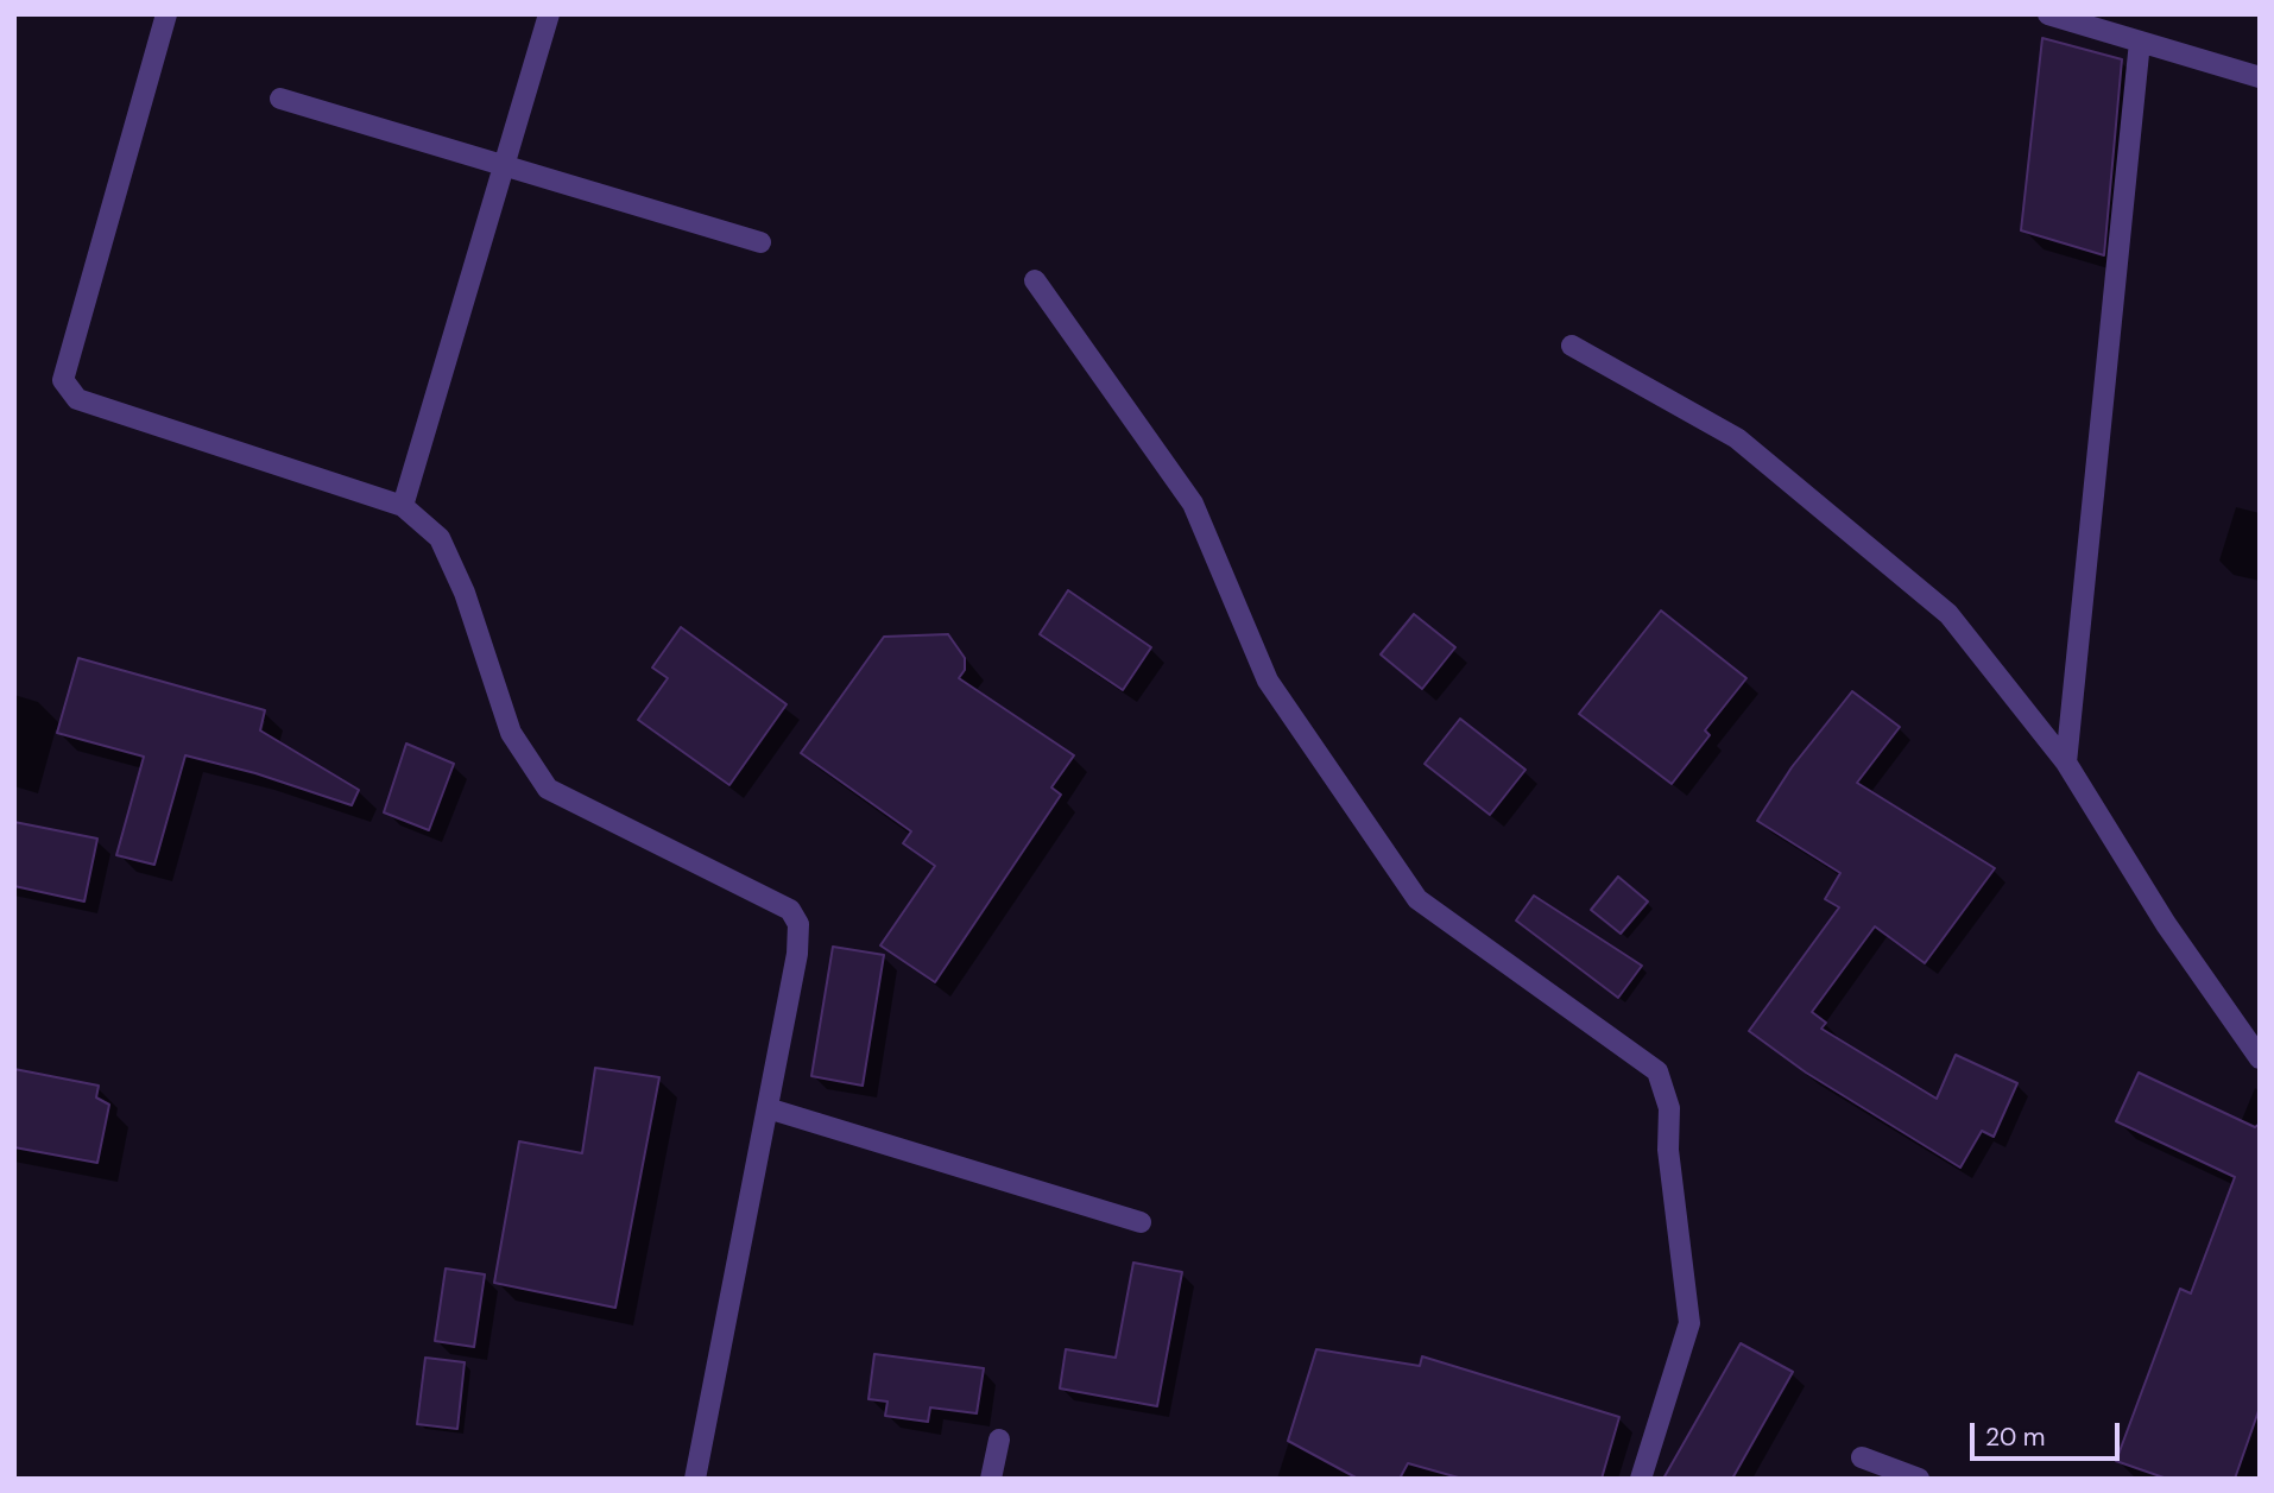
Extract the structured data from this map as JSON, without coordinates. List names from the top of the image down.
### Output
{
  "scale_bar": "20 m"
}
